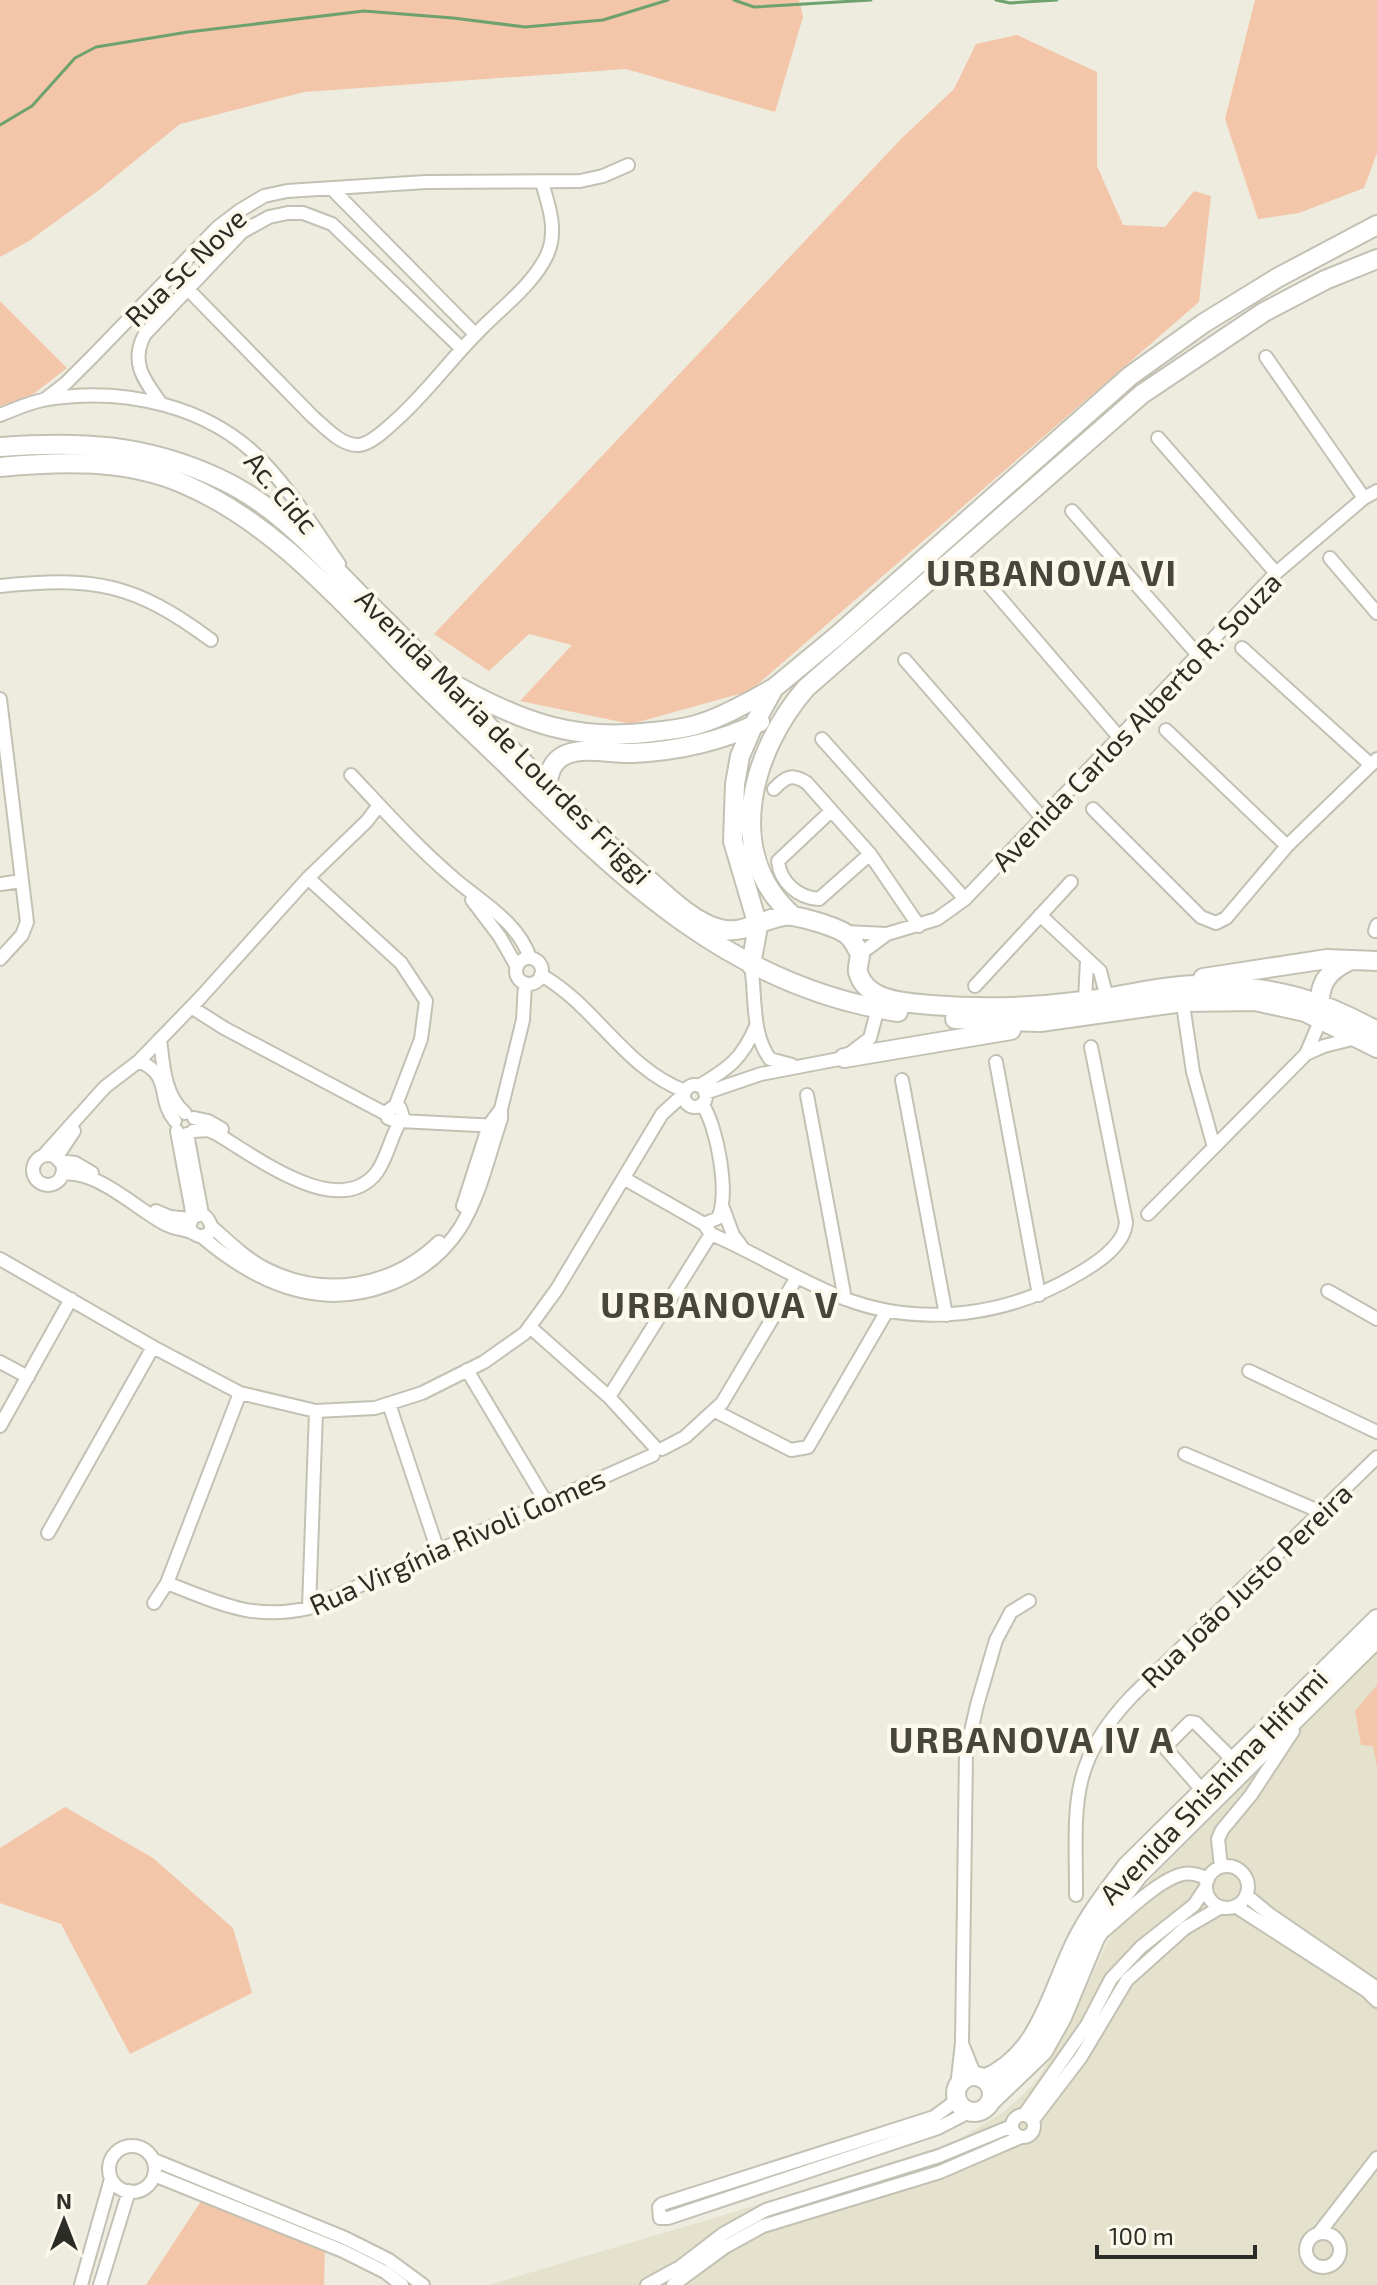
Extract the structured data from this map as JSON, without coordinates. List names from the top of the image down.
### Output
{
  "streets": {
    "street": [
      "Rua Sc Nove",
      "Ac. Cidc",
      "Avenida Carlos Alberto R. Souza",
      "Avenida Maria de Lourdes Friggi",
      "Rua Virgínia Rivoli Gomes",
      "Rua João Justo Pereira",
      "Avenida Shishima Hifumi"
    ]
  },
  "crossings": [
    ["Rua Sc Nove", "Ac. Cidc"],
    ["Ac. Cidc", "Avenida Maria de Lourdes Friggi"]
  ],
  "districts": ["URBANOVA VI", "URBANOVA V", "URBANOVA IV A"],
  "scale_bar": "100 m",
  "north": "top"
}
